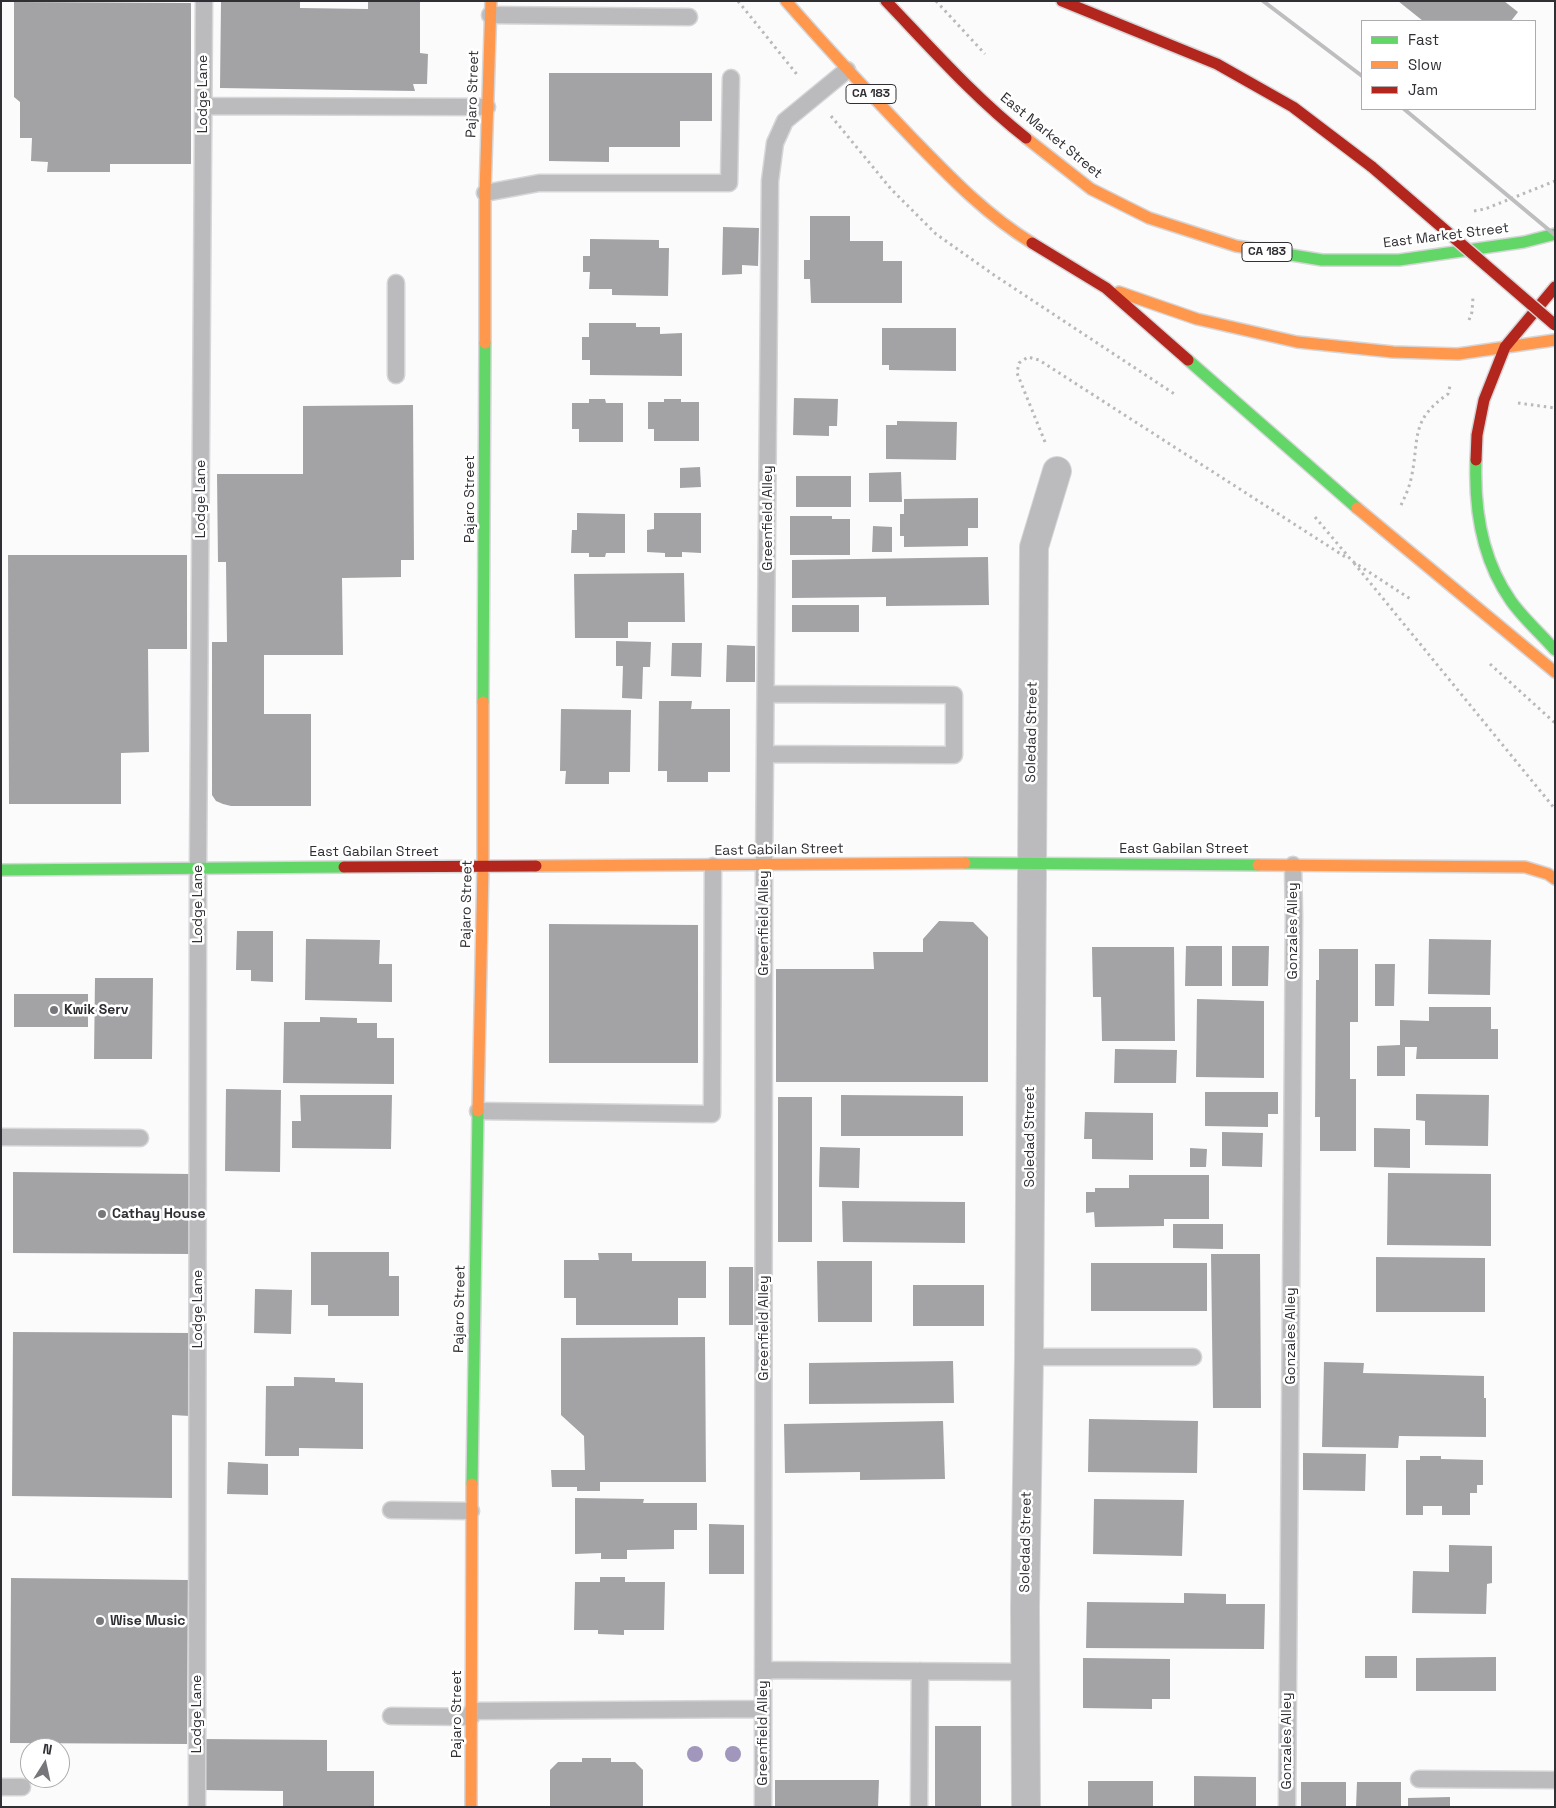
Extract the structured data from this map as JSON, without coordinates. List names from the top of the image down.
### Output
{
  "streets": {
    "street": [
      "Pajaro Street",
      "CA 183",
      "East Market Street",
      "Soledad Street",
      "East Gabilan Street"
    ],
    "lane": ["Lodge Lane", "Greenfield Alley", "Gonzales Alley"]
  },
  "crossings": [
    ["Lodge Lane", "East Gabilan Street"],
    ["Pajaro Street", "East Gabilan Street"],
    ["CA 183", "Greenfield Alley"],
    ["Greenfield Alley", "East Gabilan Street"],
    ["Soledad Street", "East Gabilan Street"],
    ["East Gabilan Street", "Gonzales Alley"]
  ],
  "places": ["Kwik Serv", "Cathay House", "Wise Music"],
  "legend": ["Fast", "Slow", "Jam"],
  "north": "top"
}
